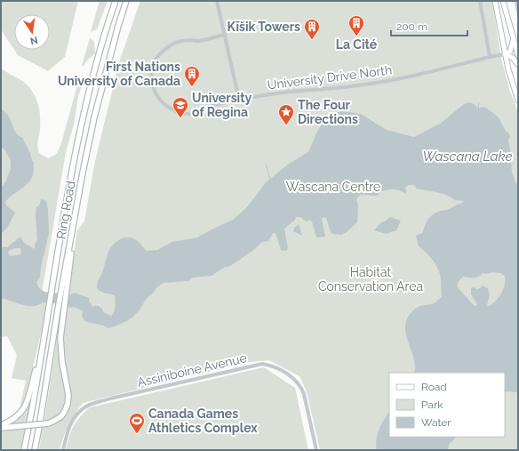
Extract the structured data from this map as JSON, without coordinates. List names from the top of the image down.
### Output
{
  "streets": {
    "highway": ["Ring Road"],
    "street": ["University Drive North", "Assiniboine Avenue"]
  },
  "water": ["Wascana Lake"],
  "parks": ["Wascana Centre", "Habitat Conservation Area"],
  "places": {
    "building": ["La Cité", "Kīšik Towers", "First Nations University of Canada"],
    "school or university": ["University of Regina"],
    "place": ["The Four Directions"],
    "sports": ["Canada Games Athletics Complex"]
  },
  "legend": ["Road", "Park", "Water"],
  "scale_bar": "200 m",
  "north": "bottom"
}
